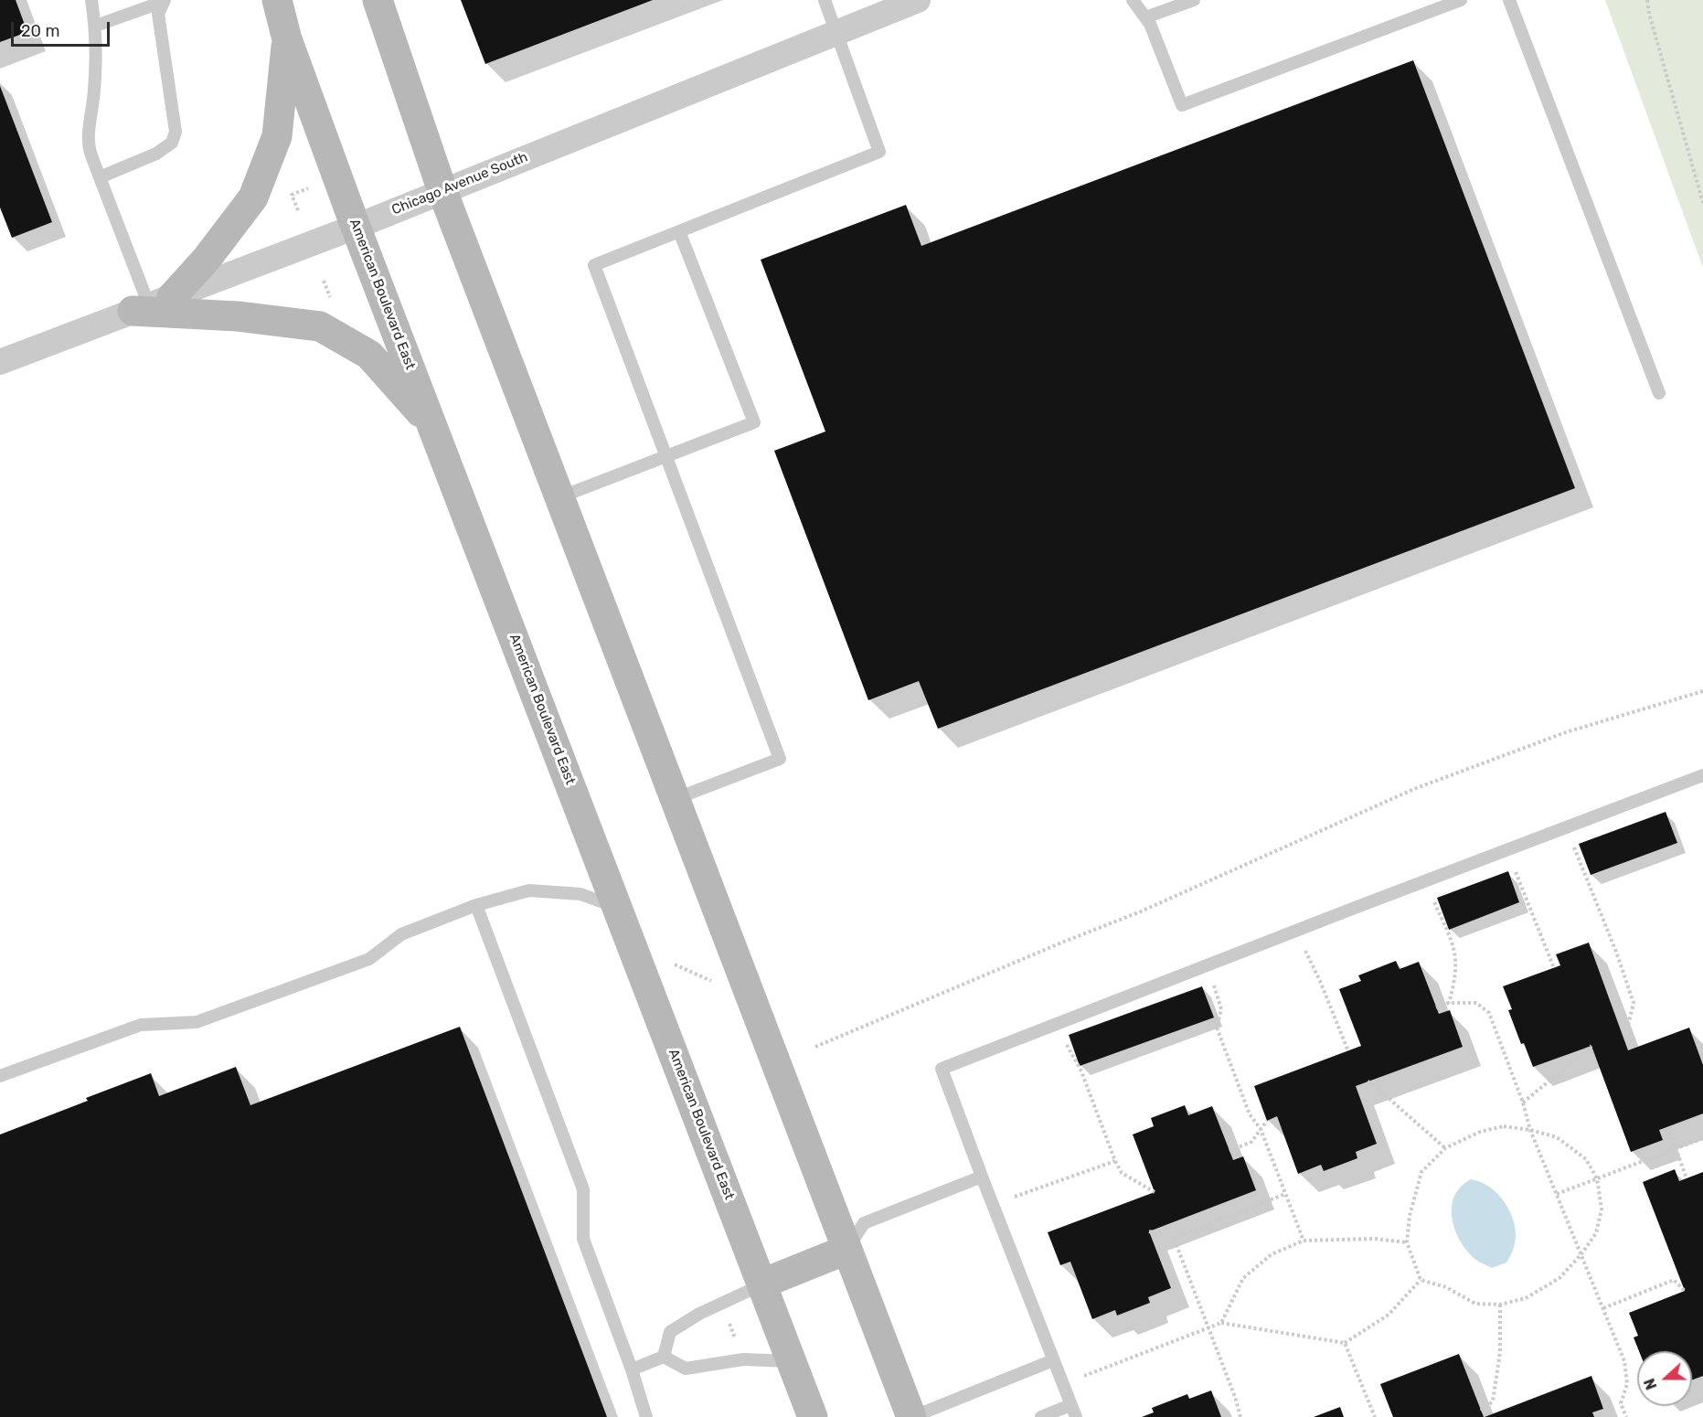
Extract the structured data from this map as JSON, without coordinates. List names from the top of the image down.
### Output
{
  "streets": {
    "main road": ["American Boulevard East"],
    "street": ["Chicago Avenue South"]
  },
  "crossings": [
    ["Chicago Avenue South", "American Boulevard East"]
  ],
  "scale_bar": "20 m",
  "north": "left"
}
